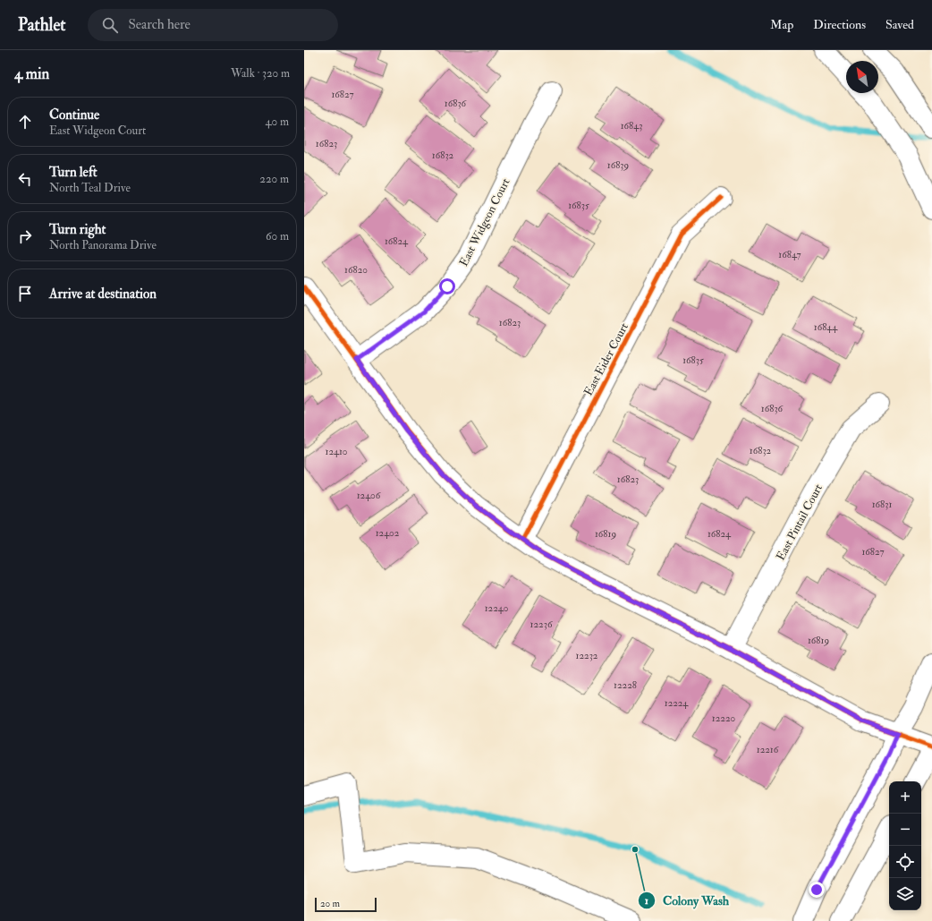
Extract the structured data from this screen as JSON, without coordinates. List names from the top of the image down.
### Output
{
  "streets": {
    "street": ["East Widgeon Court", "East Eider Court", "East Pintail Court"]
  },
  "places": ["Colony Wash"],
  "house_numbers": [
    "16827",
    "16836",
    "16843",
    "16823",
    "16832",
    "16839",
    "16835",
    "16824",
    "16847",
    "16820",
    "16823",
    "16844",
    "16835",
    "16836",
    "16832",
    "12410",
    "16823",
    "12406",
    "16831",
    "12402",
    "16819",
    "16824",
    "16827",
    "12240",
    "12236",
    "16819",
    "12232",
    "12228",
    "12224",
    "12220",
    "12216"
  ],
  "scale_bar": "20 m",
  "north": "top left",
  "page": {
    "header": "Pathlet",
    "search": "Search here",
    "nav": ["Map", "Directions", "Saved"],
    "heading": ["4 min", "Walk · 320 m"],
    "list": [
      ["Continue", "East Widgeon Court", "40 m"],
      ["Turn left", "North Teal Drive", "220 m"],
      ["Turn right", "North Panorama Drive", "60 m"],
      "Arrive at destination"
    ],
    "map_buttons": ["+", "−"],
    "scale": "20 m"
  }
}
